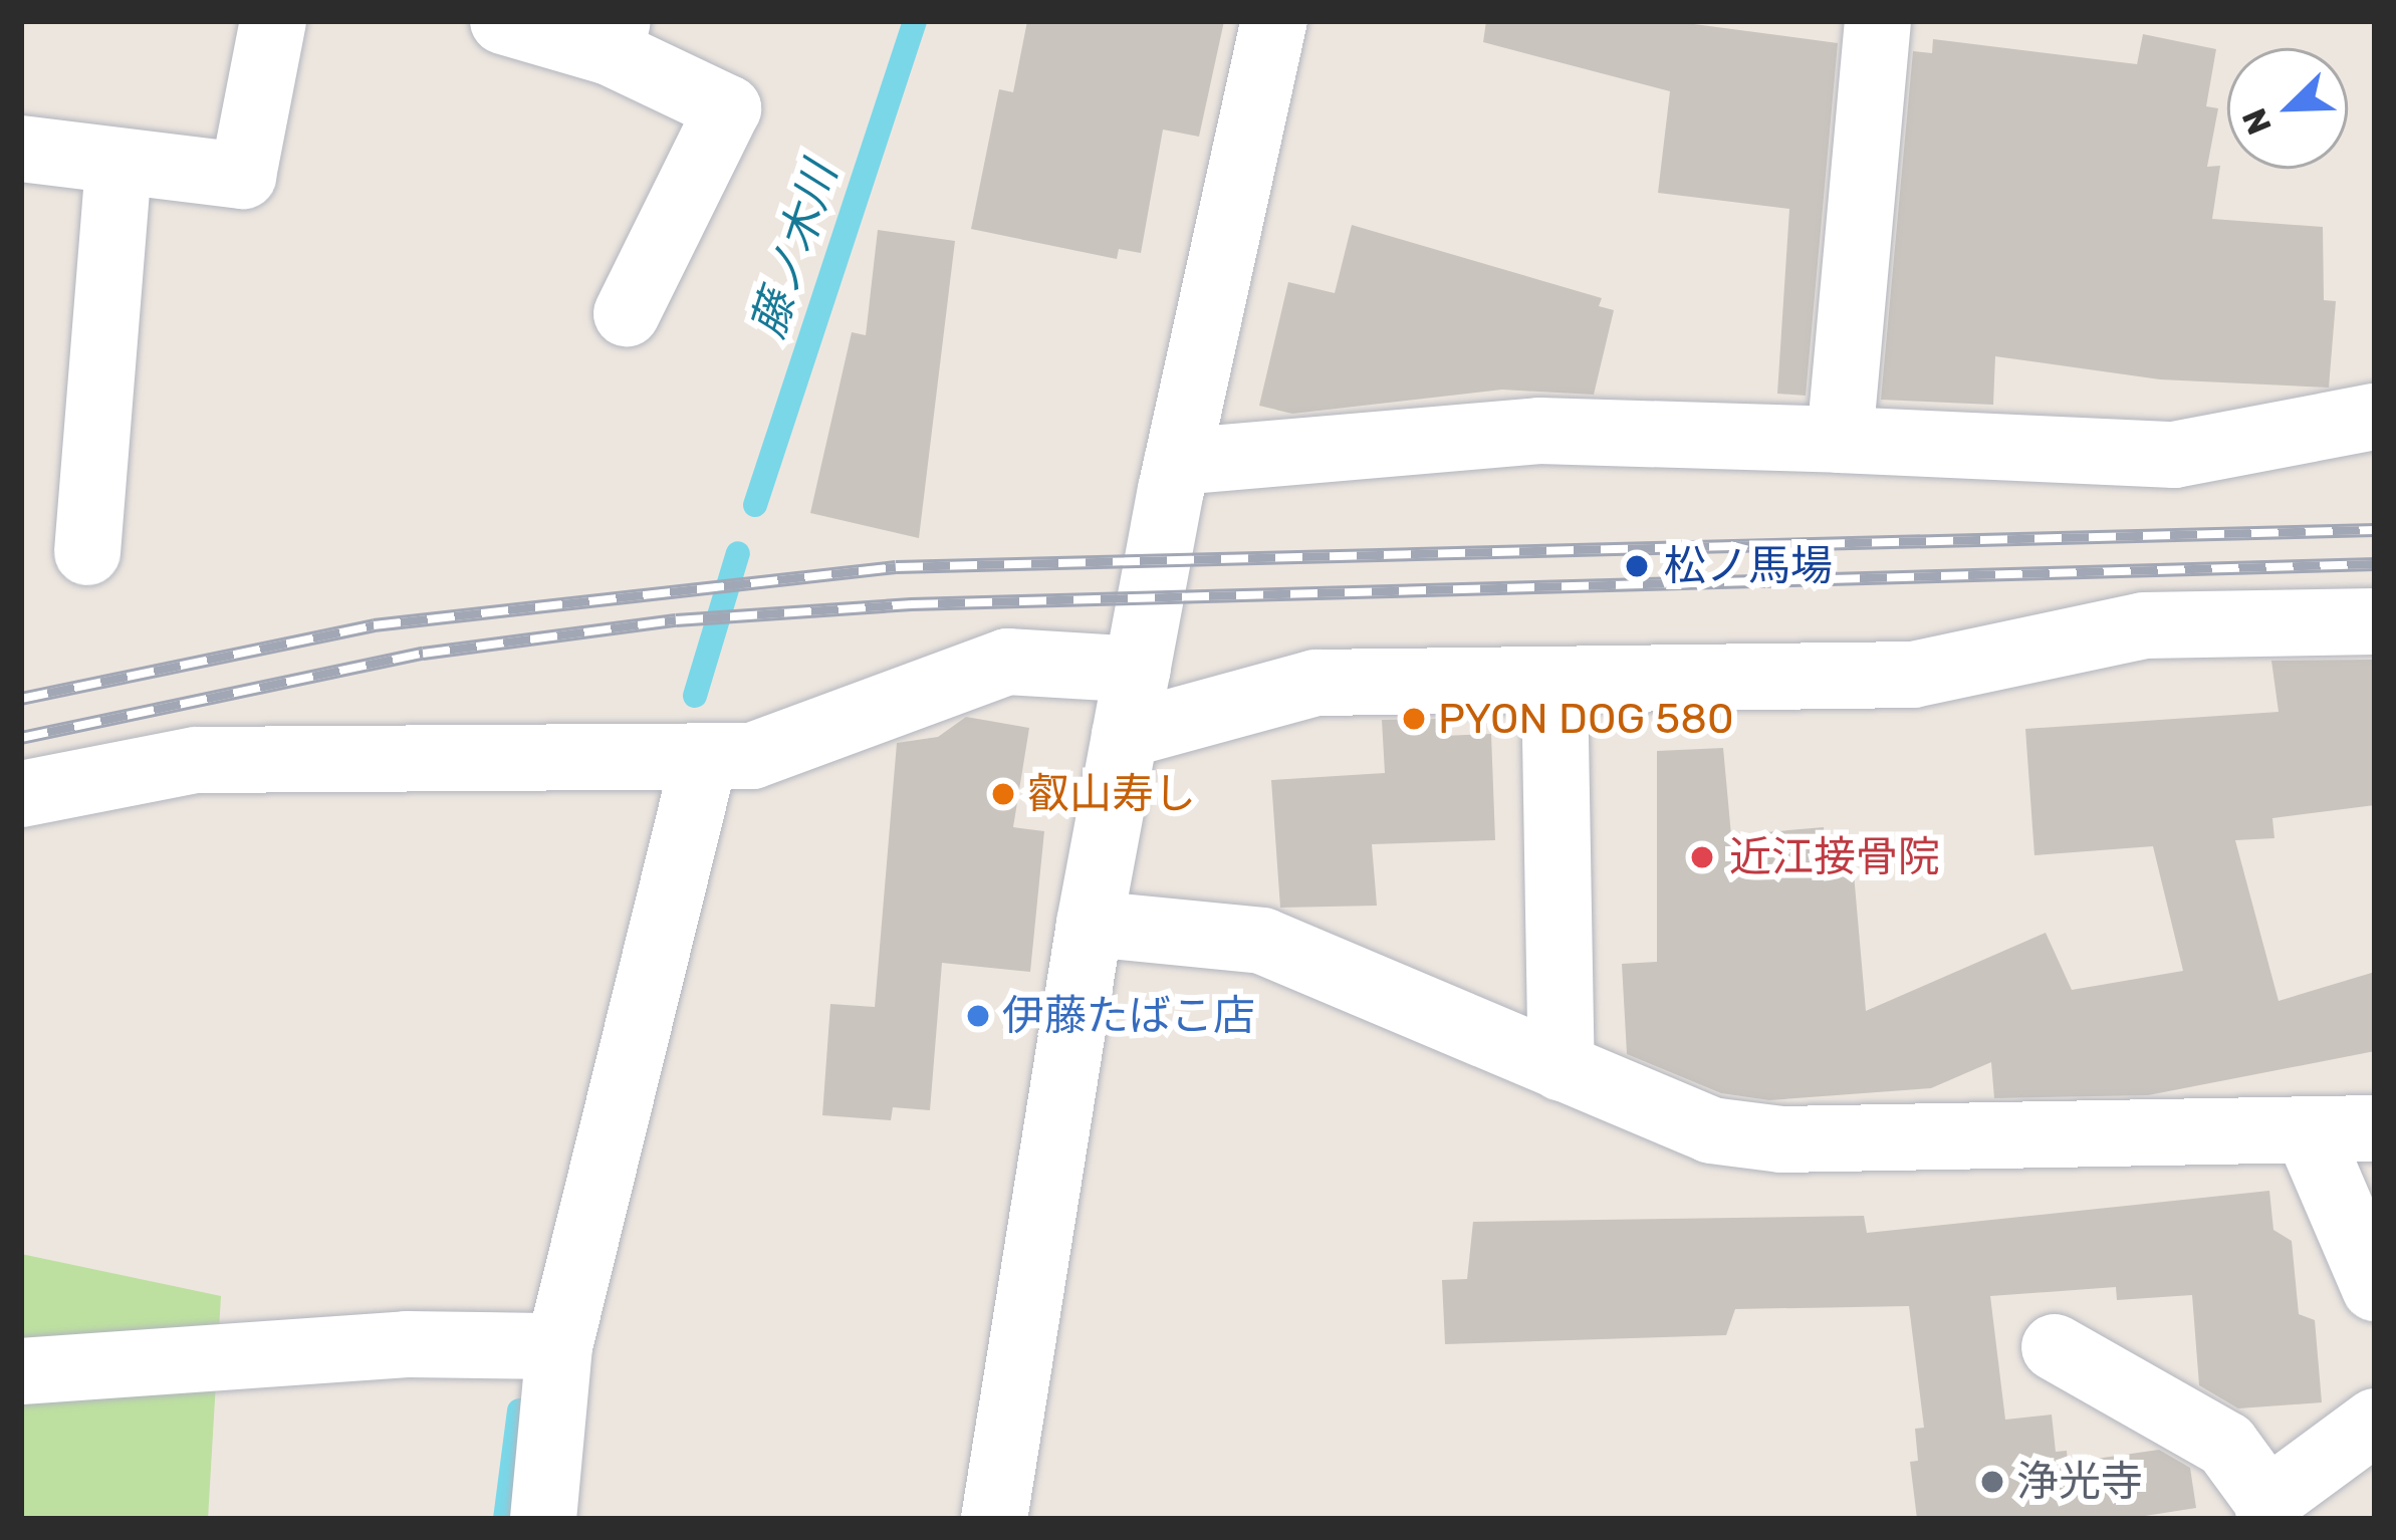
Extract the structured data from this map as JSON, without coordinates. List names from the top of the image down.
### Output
{
  "water": ["藤ノ木川"],
  "places": [
    "松ノ馬場",
    "PYON DOG 580",
    "叡山寿し",
    "近江接骨院",
    "伊藤たばこ店",
    "浄光寺"
  ],
  "north": "bottom left"
}
